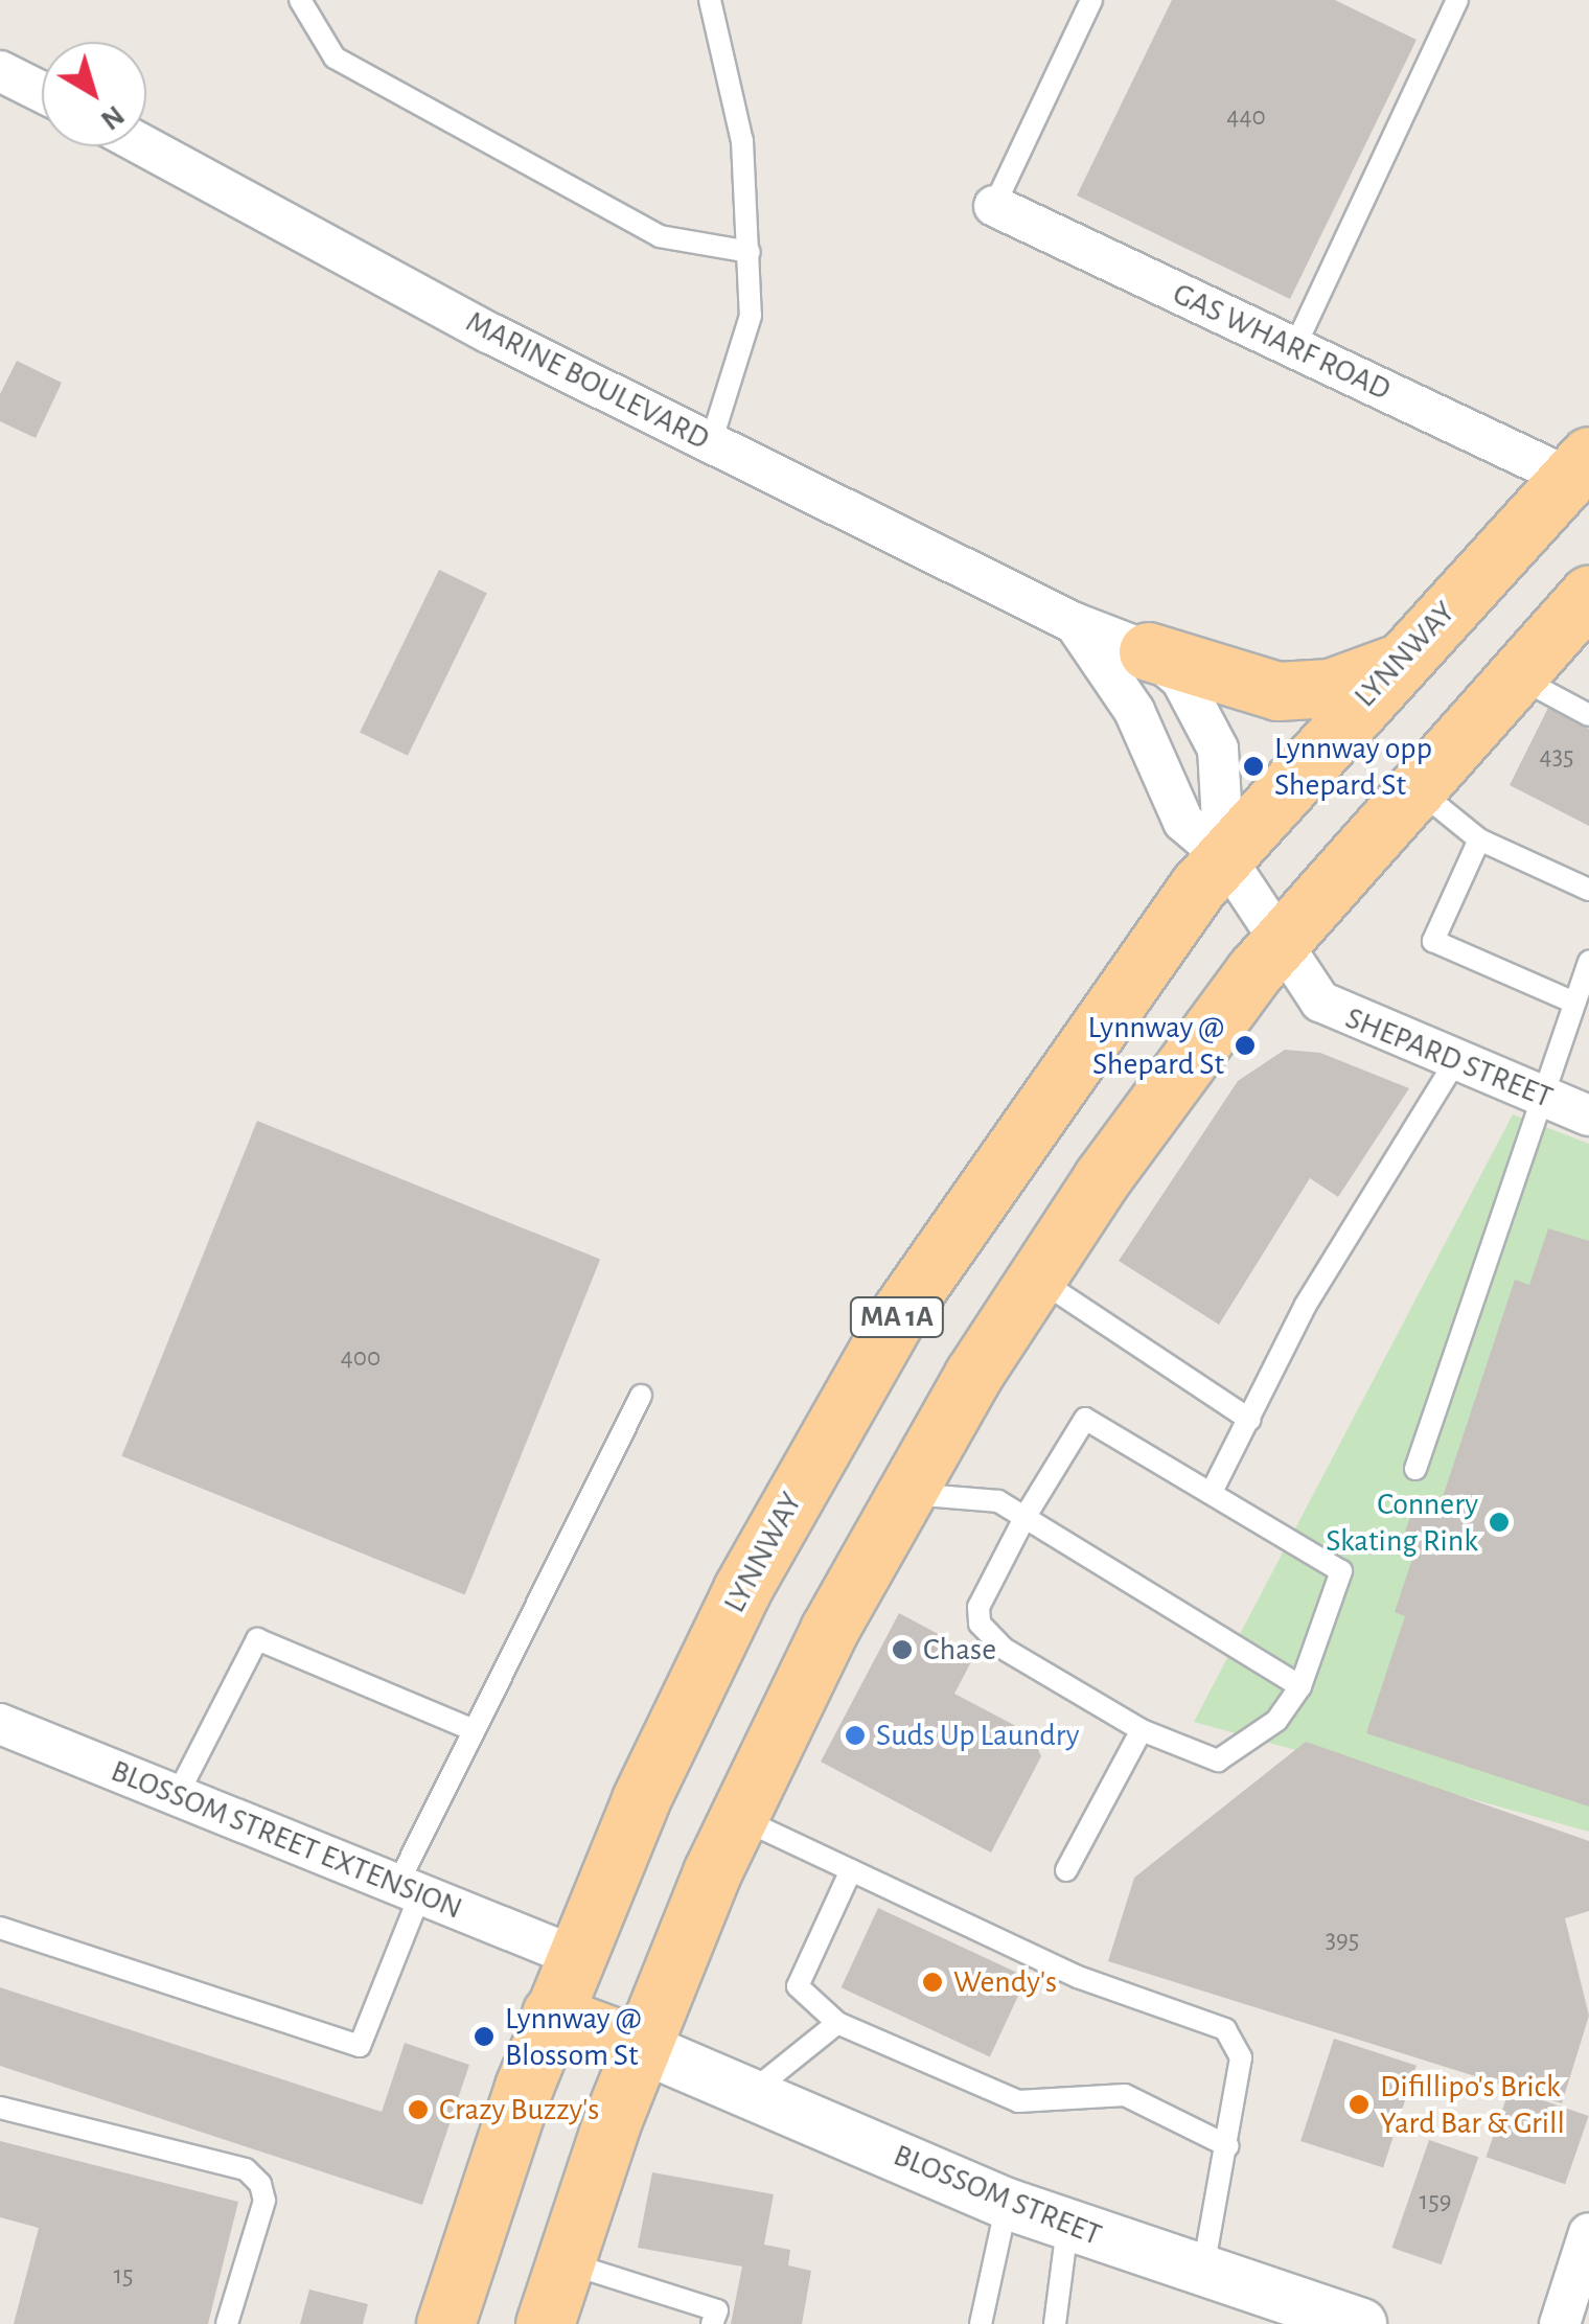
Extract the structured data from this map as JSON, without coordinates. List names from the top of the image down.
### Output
{
  "streets": {
    "highway": ["LYNNWAY", "MA 1A"],
    "street": [
      "GAS WHARF ROAD",
      "MARINE BOULEVARD",
      "SHEPARD STREET",
      "BLOSSOM STREET EXTENSION",
      "BLOSSOM STREET"
    ]
  },
  "crossings": [
    ["GAS WHARF ROAD", "LYNNWAY"],
    ["MARINE BOULEVARD", "LYNNWAY"],
    ["LYNNWAY", "BLOSSOM STREET EXTENSION"],
    ["SHEPARD STREET", "MA 1A"],
    ["MA 1A", "BLOSSOM STREET"]
  ],
  "places": [
    "Lynnway opp Shepard St",
    "Lynnway @ Shepard St",
    "Connery Skating Rink",
    "Chase",
    "Suds Up Laundry",
    "Wendy's",
    "Lynnway @ Blossom St",
    "Difillipo's Brick Yard Bar & Grill",
    "Crazy Buzzy's"
  ],
  "house_numbers": [
    "440",
    "435",
    "400",
    "395",
    "159",
    "15"
  ],
  "north": "bottom right"
}
